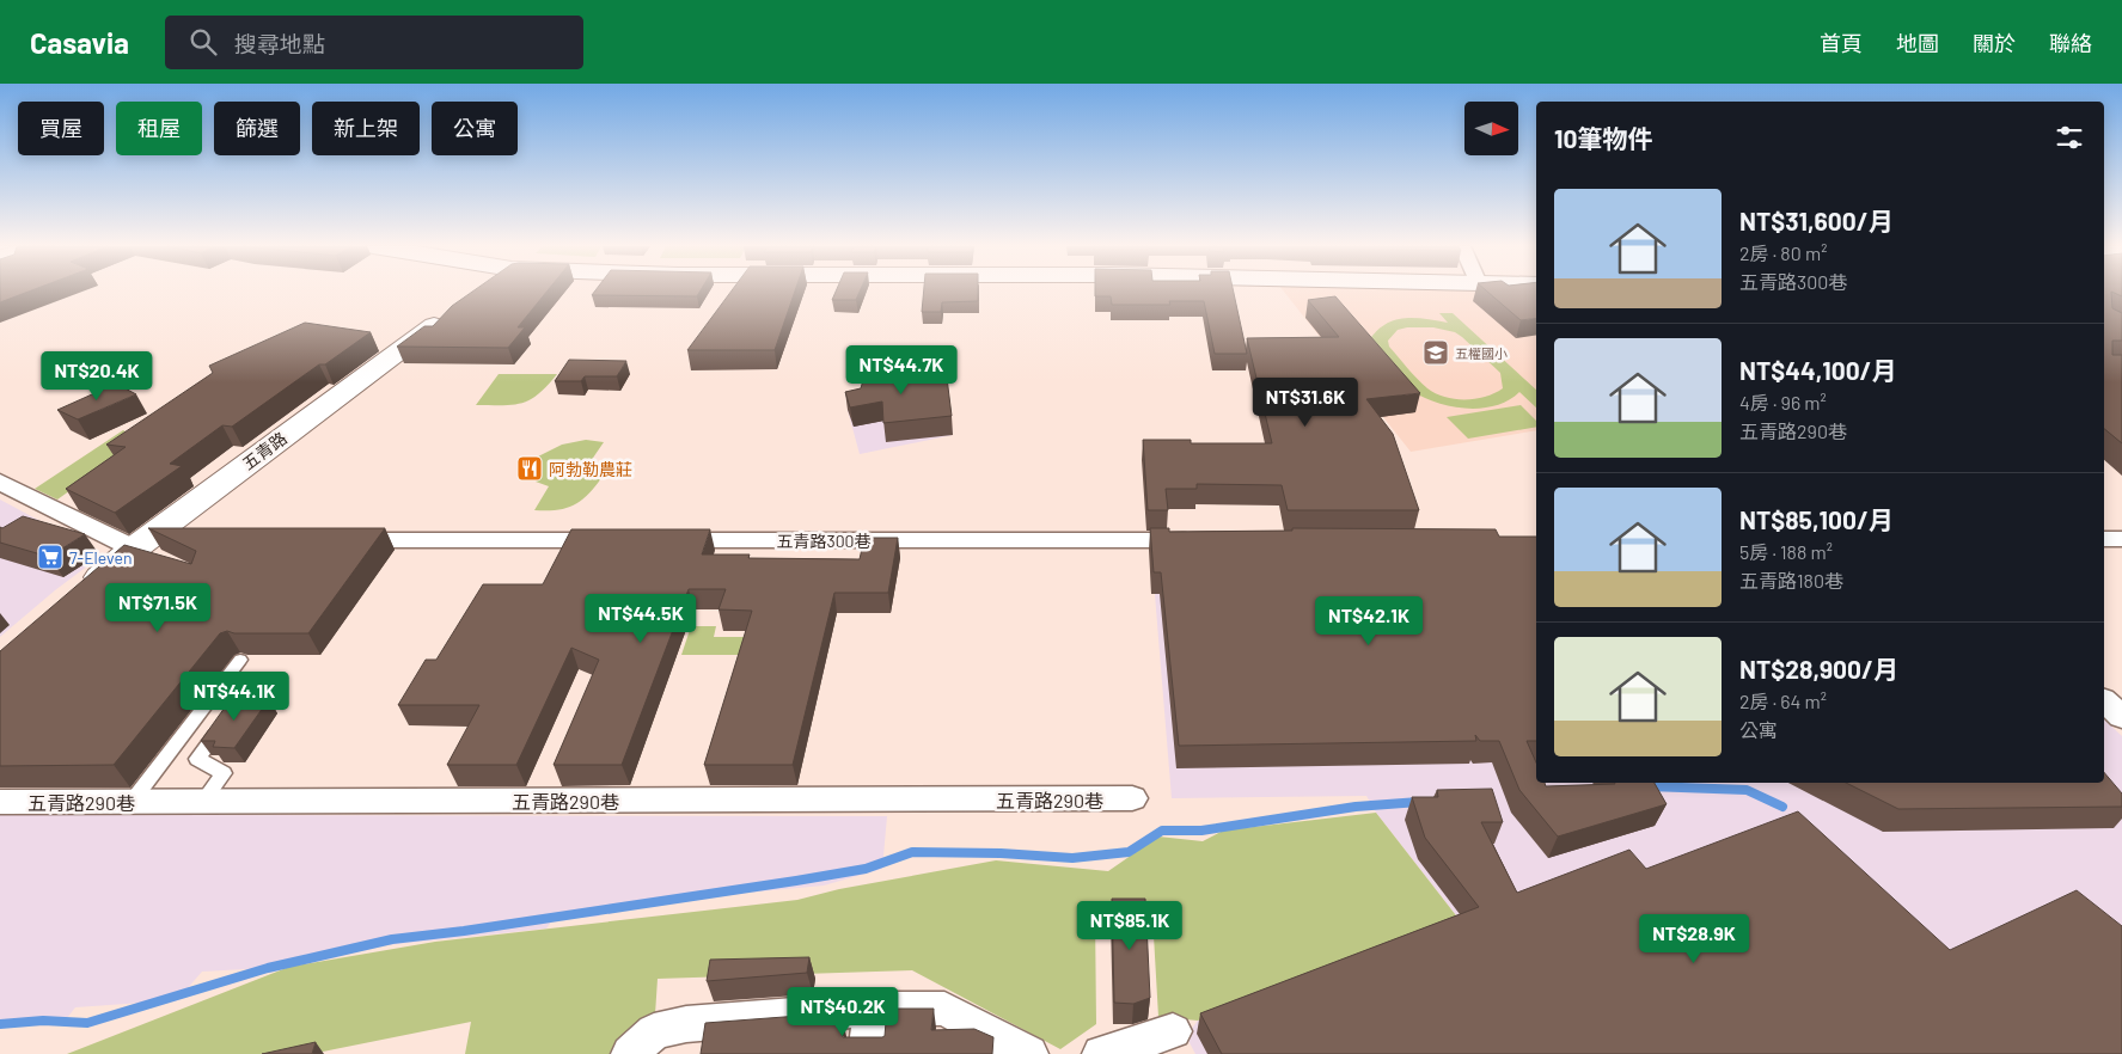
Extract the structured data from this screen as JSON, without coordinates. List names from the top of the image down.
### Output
{
  "streets": {
    "main road": ["五青路"],
    "street": ["五青路300巷", "五青路290巷"]
  },
  "places": {
    "school or university": ["五權國小"],
    "restaurant": ["阿勃勒農莊"],
    "supermarket": ["7-Eleven"]
  },
  "north": "right",
  "page": {
    "header": "Casavia",
    "search": "搜尋地點",
    "nav": [
      "首頁",
      "地圖",
      "關於",
      "聯絡"
    ],
    "chip": [
      "買屋",
      "租屋",
      "篩選",
      "新上架",
      "公寓"
    ],
    "heading": "10筆物件",
    "list": [
      {
        "name": "NT$31,600/月",
        "note": "2房 · 80 m² · 五青路300巷"
      },
      {
        "name": "NT$44,100/月",
        "note": "4房 · 96 m² · 五青路290巷"
      },
      {
        "name": "NT$85,100/月",
        "note": "5房 · 188 m² · 五青路180巷"
      },
      {
        "name": "NT$28,900/月",
        "note": "2房 · 64 m² · 公寓"
      }
    ],
    "price": [
      "NT$44.7K",
      "NT$20.4K",
      "NT$31.6K",
      "NT$71.5K",
      "NT$44.5K",
      "NT$42.1K",
      "NT$44.1K",
      "NT$85.1K",
      "NT$28.9K",
      "NT$40.2K"
    ]
  }
}
